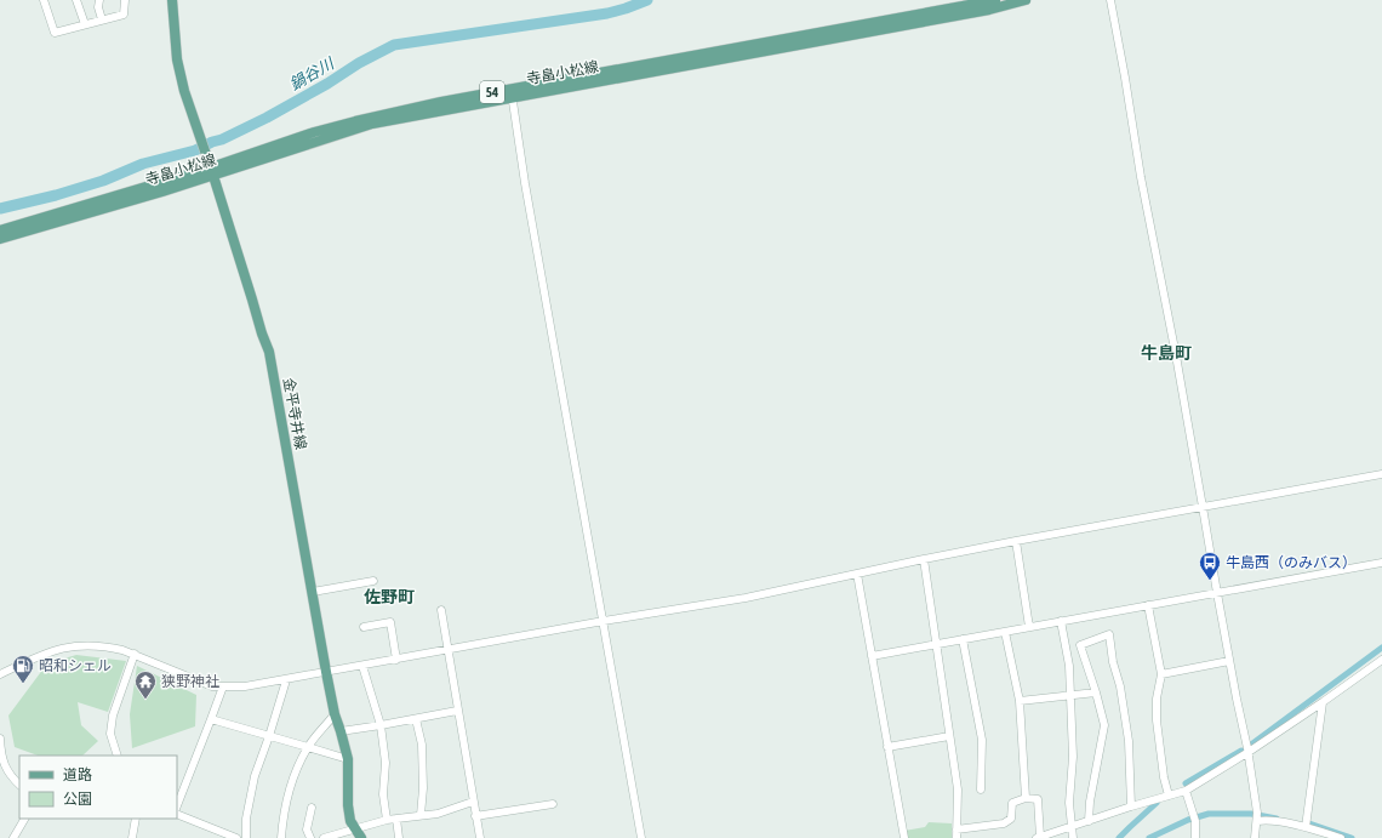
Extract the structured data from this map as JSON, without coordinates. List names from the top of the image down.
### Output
{
  "streets": {
    "main road": ["寺畠小松線", "54", "金平寺井線"]
  },
  "crossings": [
    ["寺畠小松線", "金平寺井線"]
  ],
  "districts": ["牛島町", "佐野町"],
  "water": ["鍋谷川"],
  "places": {
    "bus stop": ["牛島西（のみバス）"],
    "fuel station": ["昭和シェル"],
    "temple": ["狭野神社"]
  },
  "legend": ["道路", "公園"]
}
